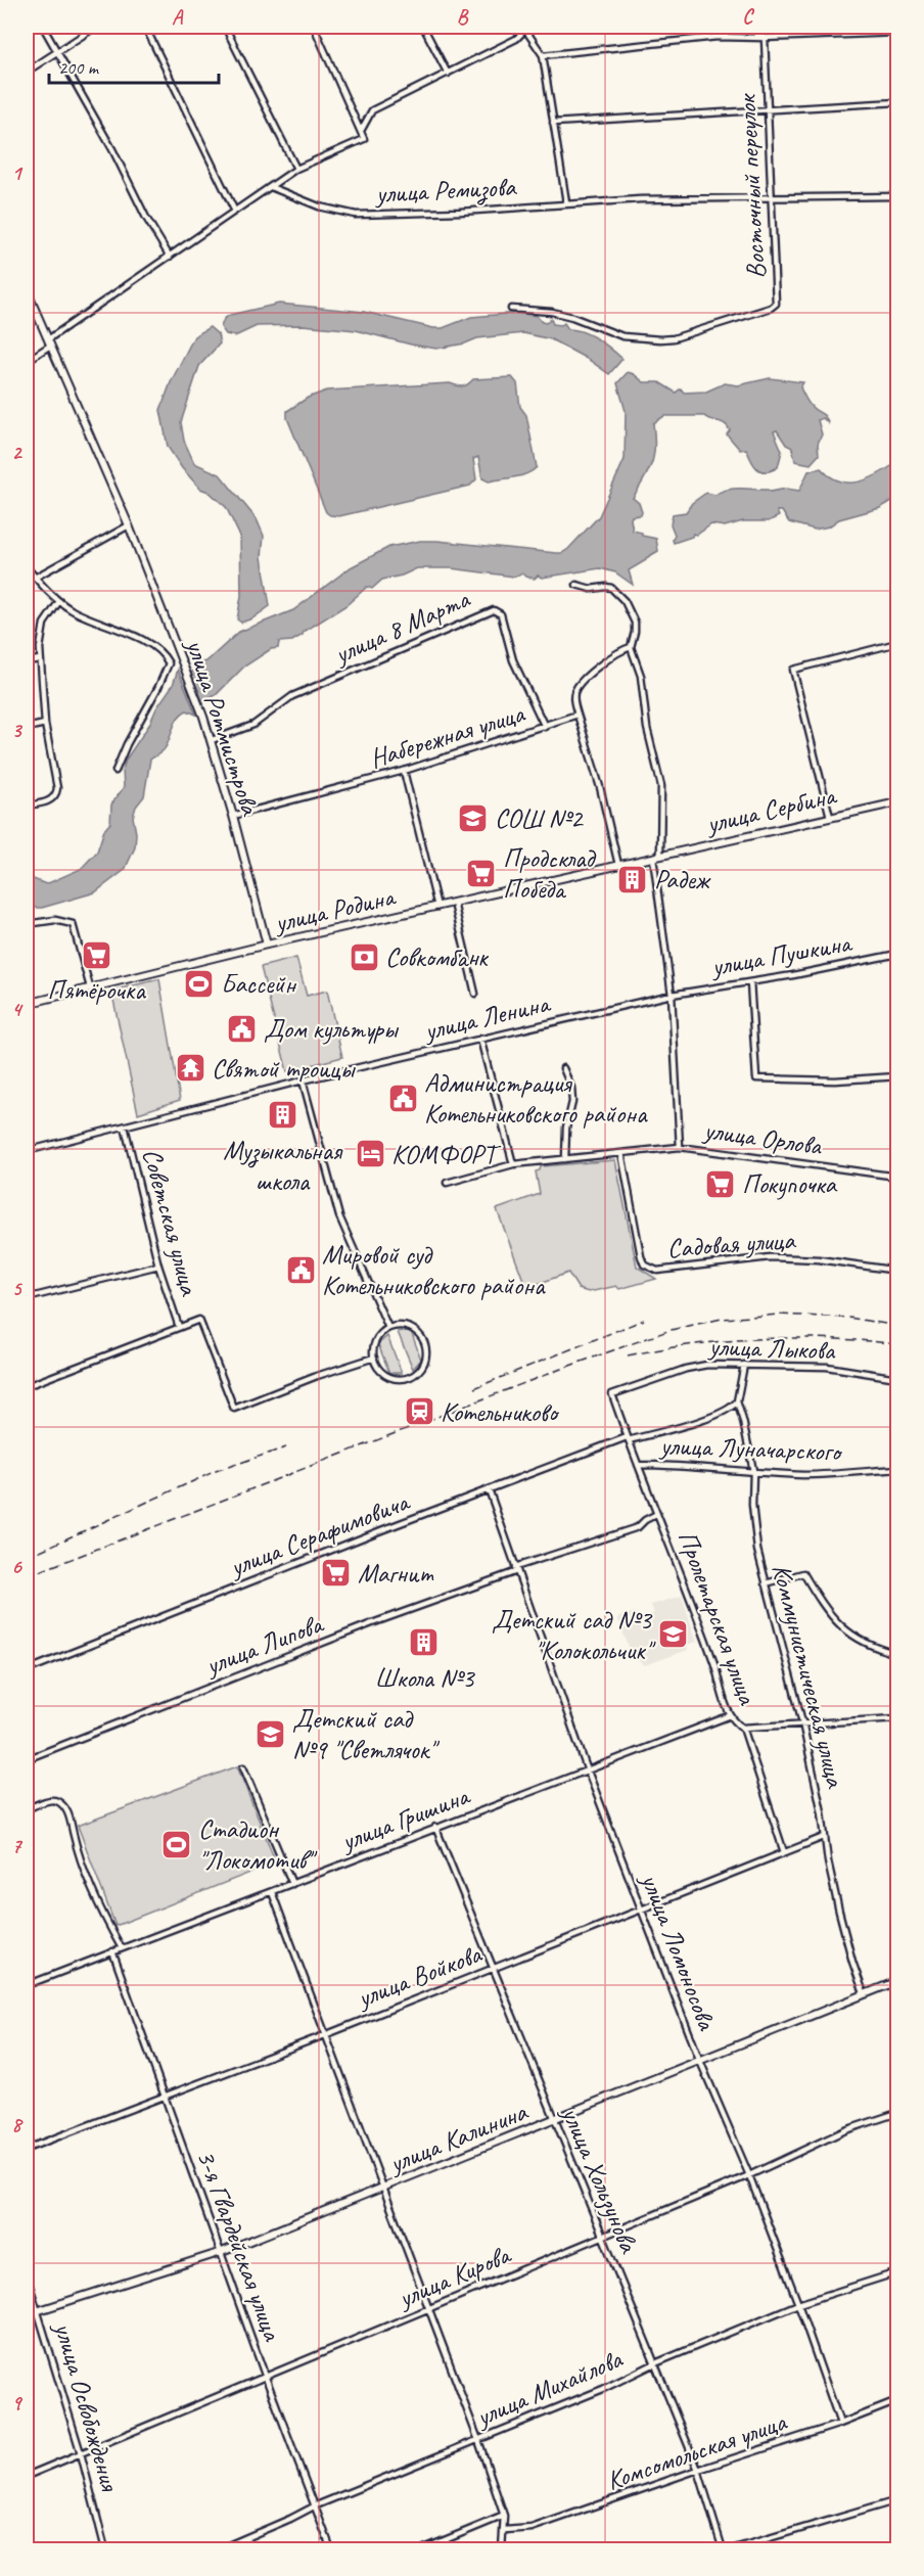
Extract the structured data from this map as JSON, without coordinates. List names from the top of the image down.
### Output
{
  "streets": {
    "street": [
      "Восточный переулок",
      "улица Ремизова",
      "улица 8 Марта",
      "улица Ротмистрова",
      "Набережная улица",
      "улица Сербина",
      "улица Родина",
      "улица Пушкина",
      "улица Ленина",
      "улица Орлова",
      "Советская улица",
      "Садовая улица",
      "улица Лыкова",
      "улица Луначарского",
      "улица Серафимовича",
      "Пролетарская улица",
      "улица Липова",
      "Коммунистическая улица",
      "улица Гришина",
      "улица Ломоносова",
      "улица Войкова",
      "улица Калинина",
      "улица Хользунова",
      "3-я Гвардейская улица",
      "улица Кирова",
      "улица Михайлова",
      "улица Освобождения",
      "Комсомольская улица"
    ]
  },
  "crossings": [
    ["Восточный переулок", "улица Ремизова"],
    ["улица 8 Марта", "улица Ротмистрова"],
    ["улица 8 Марта", "Набережная улица"],
    ["улица Ротмистрова", "Набережная улица"],
    ["улица Ротмистрова", "улица Родина"],
    ["улица Сербина", "улица Родина"],
    ["улица Пушкина", "улица Ленина"],
    ["улица Ленина", "Советская улица"],
    ["улица Орлова", "Садовая улица"],
    ["улица Лыкова", "Пролетарская улица"],
    ["улица Лыкова", "Коммунистическая улица"],
    ["улица Луначарского", "Пролетарская улица"],
    ["улица Луначарского", "Коммунистическая улица"],
    ["улица Серафимовича", "Пролетарская улица"],
    ["улица Серафимовича", "Коммунистическая улица"],
    ["улица Серафимовича", "улица Ломоносова"],
    ["Пролетарская улица", "улица Липова"],
    ["Пролетарская улица", "улица Гришина"],
    ["Пролетарская улица", "улица Войкова"],
    ["улица Липова", "улица Ломоносова"],
    ["Коммунистическая улица", "улица Войкова"],
    ["Коммунистическая улица", "улица Калинина"],
    ["улица Гришина", "улица Ломоносова"],
    ["улица Гришина", "улица Хользунова"],
    ["улица Гришина", "3-я Гвардейская улица"],
    ["улица Ломоносова", "улица Войкова"],
    ["улица Ломоносова", "улица Калинина"],
    ["улица Ломоносова", "улица Кирова"],
    ["улица Ломоносова", "улица Михайлова"],
    ["улица Ломоносова", "Комсомольская улица"],
    ["улица Войкова", "улица Хользунова"],
    ["улица Войкова", "3-я Гвардейская улица"],
    ["улица Калинина", "улица Хользунова"],
    ["улица Калинина", "3-я Гвардейская улица"],
    ["улица Калинина", "улица Освобождения"],
    ["улица Хользунова", "улица Кирова"],
    ["улица Хользунова", "улица Михайлова"],
    ["улица Хользунова", "Комсомольская улица"],
    ["3-я Гвардейская улица", "улица Кирова"],
    ["3-я Гвардейская улица", "улица Михайлова"],
    ["улица Кирова", "улица Освобождения"]
  ],
  "places": {
    "school or university": ["СОШ №2", "Детский сад №3 \"Колокольчик\"", "Детский сад №9 \"Светлячок\""],
    "supermarket": [
      "Продсклад Победа",
      "Пятёрочка",
      "Покупочка",
      "Магнит"
    ],
    "building": ["Радеж", "Музыкальная школа", "Школа №3"],
    "bank": ["Совкомбанк"],
    "sports": ["Бассейн", "Стадион \"Локомотив\""],
    "public building": ["Дом культуры", "Администрация Котельниковского района", "Мировой суд Котельниковского района"],
    "temple": ["Святой троицы"],
    "hotel": ["КОМФОРТ"],
    "station": ["Котельниково"]
  },
  "scale_bar": "200 m",
  "grid": {
    "columns": ["A", "B", "C"],
    "rows": [
      "1",
      "2",
      "3",
      "4",
      "5",
      "6",
      "7",
      "8",
      "9"
    ]
  }
}
